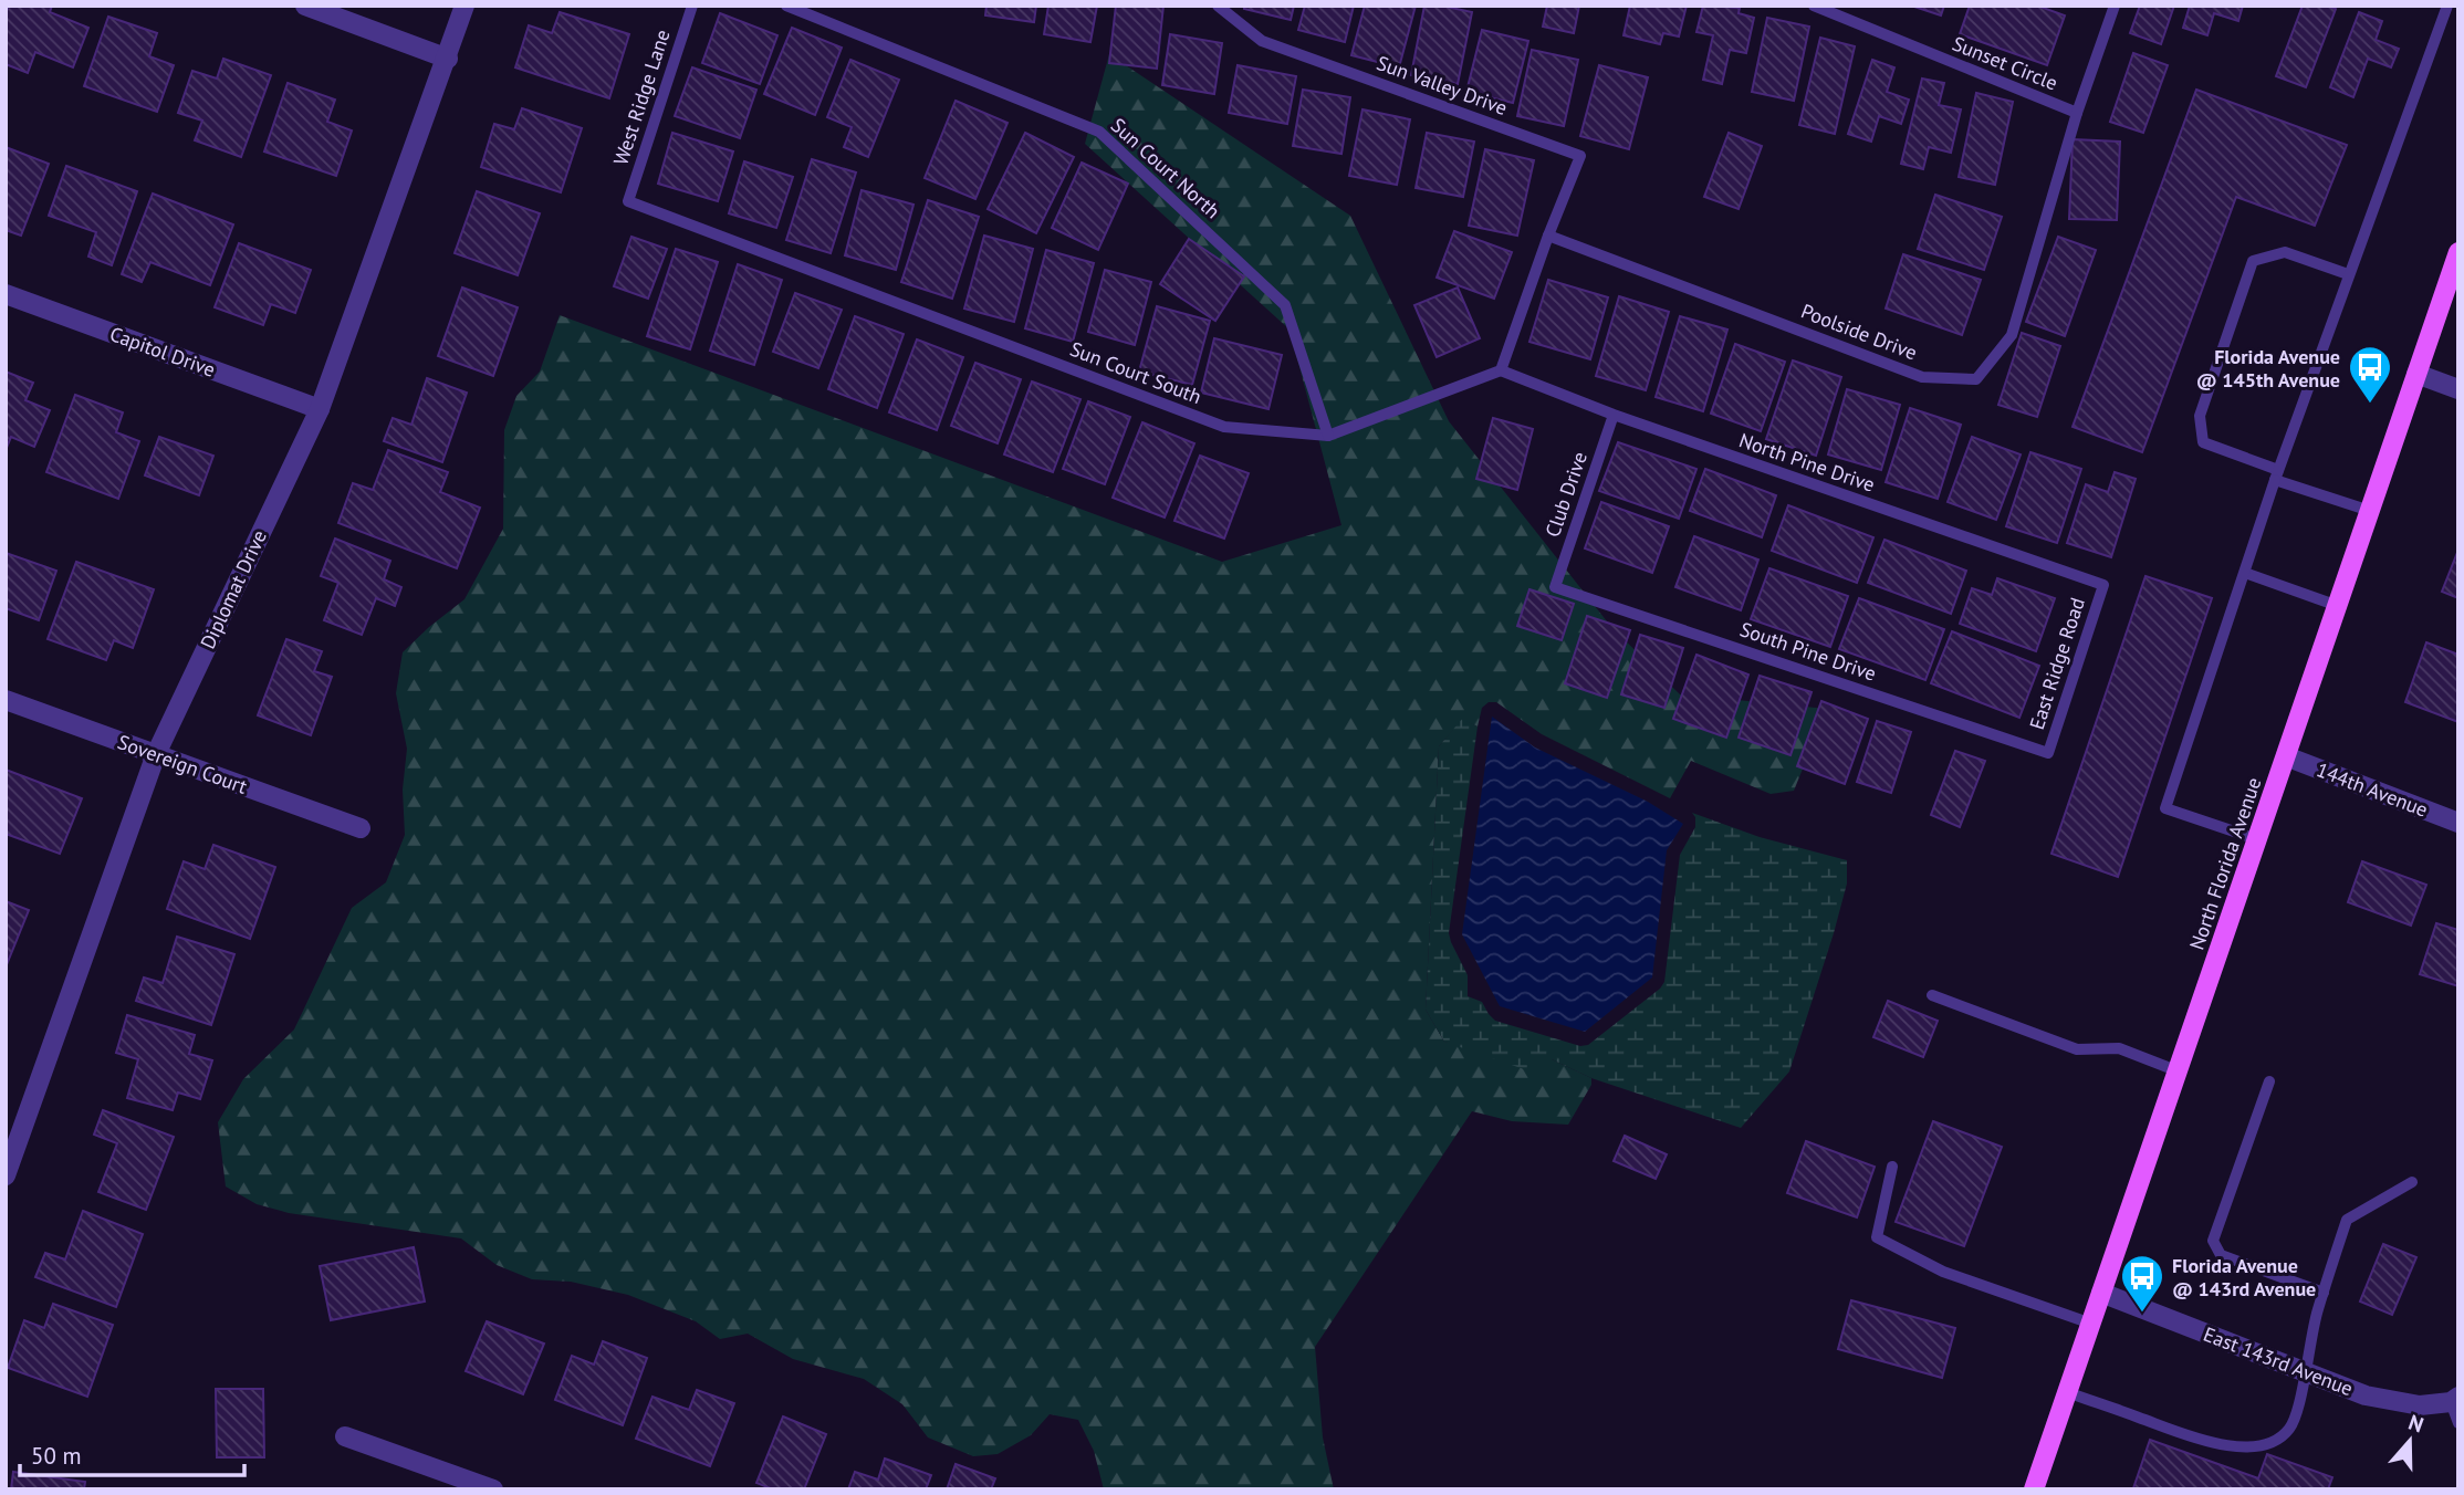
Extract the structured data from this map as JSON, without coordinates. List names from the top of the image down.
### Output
{
  "streets": {
    "main road": ["North Florida Avenue"],
    "street": [
      "Capitol Drive",
      "Diplomat Drive",
      "Sovereign Court",
      "144th Avenue",
      "East 143rd Avenue"
    ],
    "lane": [
      "Sunset Circle",
      "Sun Valley Drive",
      "West Ridge Lane",
      "Sun Court North",
      "Poolside Drive",
      "Sun Court South",
      "North Pine Drive",
      "Club Drive",
      "South Pine Drive",
      "East Ridge Road"
    ]
  },
  "crossings": [
    ["Sunset Circle", "Poolside Drive"],
    ["Sun Valley Drive", "Poolside Drive"],
    ["West Ridge Lane", "Sun Court South"],
    ["Sun Court North", "Sun Court South"],
    ["Capitol Drive", "Diplomat Drive"],
    ["Sun Court South", "North Pine Drive"],
    ["North Pine Drive", "Club Drive"],
    ["North Pine Drive", "East Ridge Road"],
    ["Club Drive", "South Pine Drive"],
    ["Diplomat Drive", "Sovereign Court"],
    ["South Pine Drive", "East Ridge Road"],
    ["144th Avenue", "North Florida Avenue"],
    ["North Florida Avenue", "East 143rd Avenue"]
  ],
  "places": {
    "bus stop": ["Florida Avenue @ 145th Avenue", "Florida Avenue @ 143rd Avenue"]
  },
  "scale_bar": "50 m",
  "north": "top"
}
